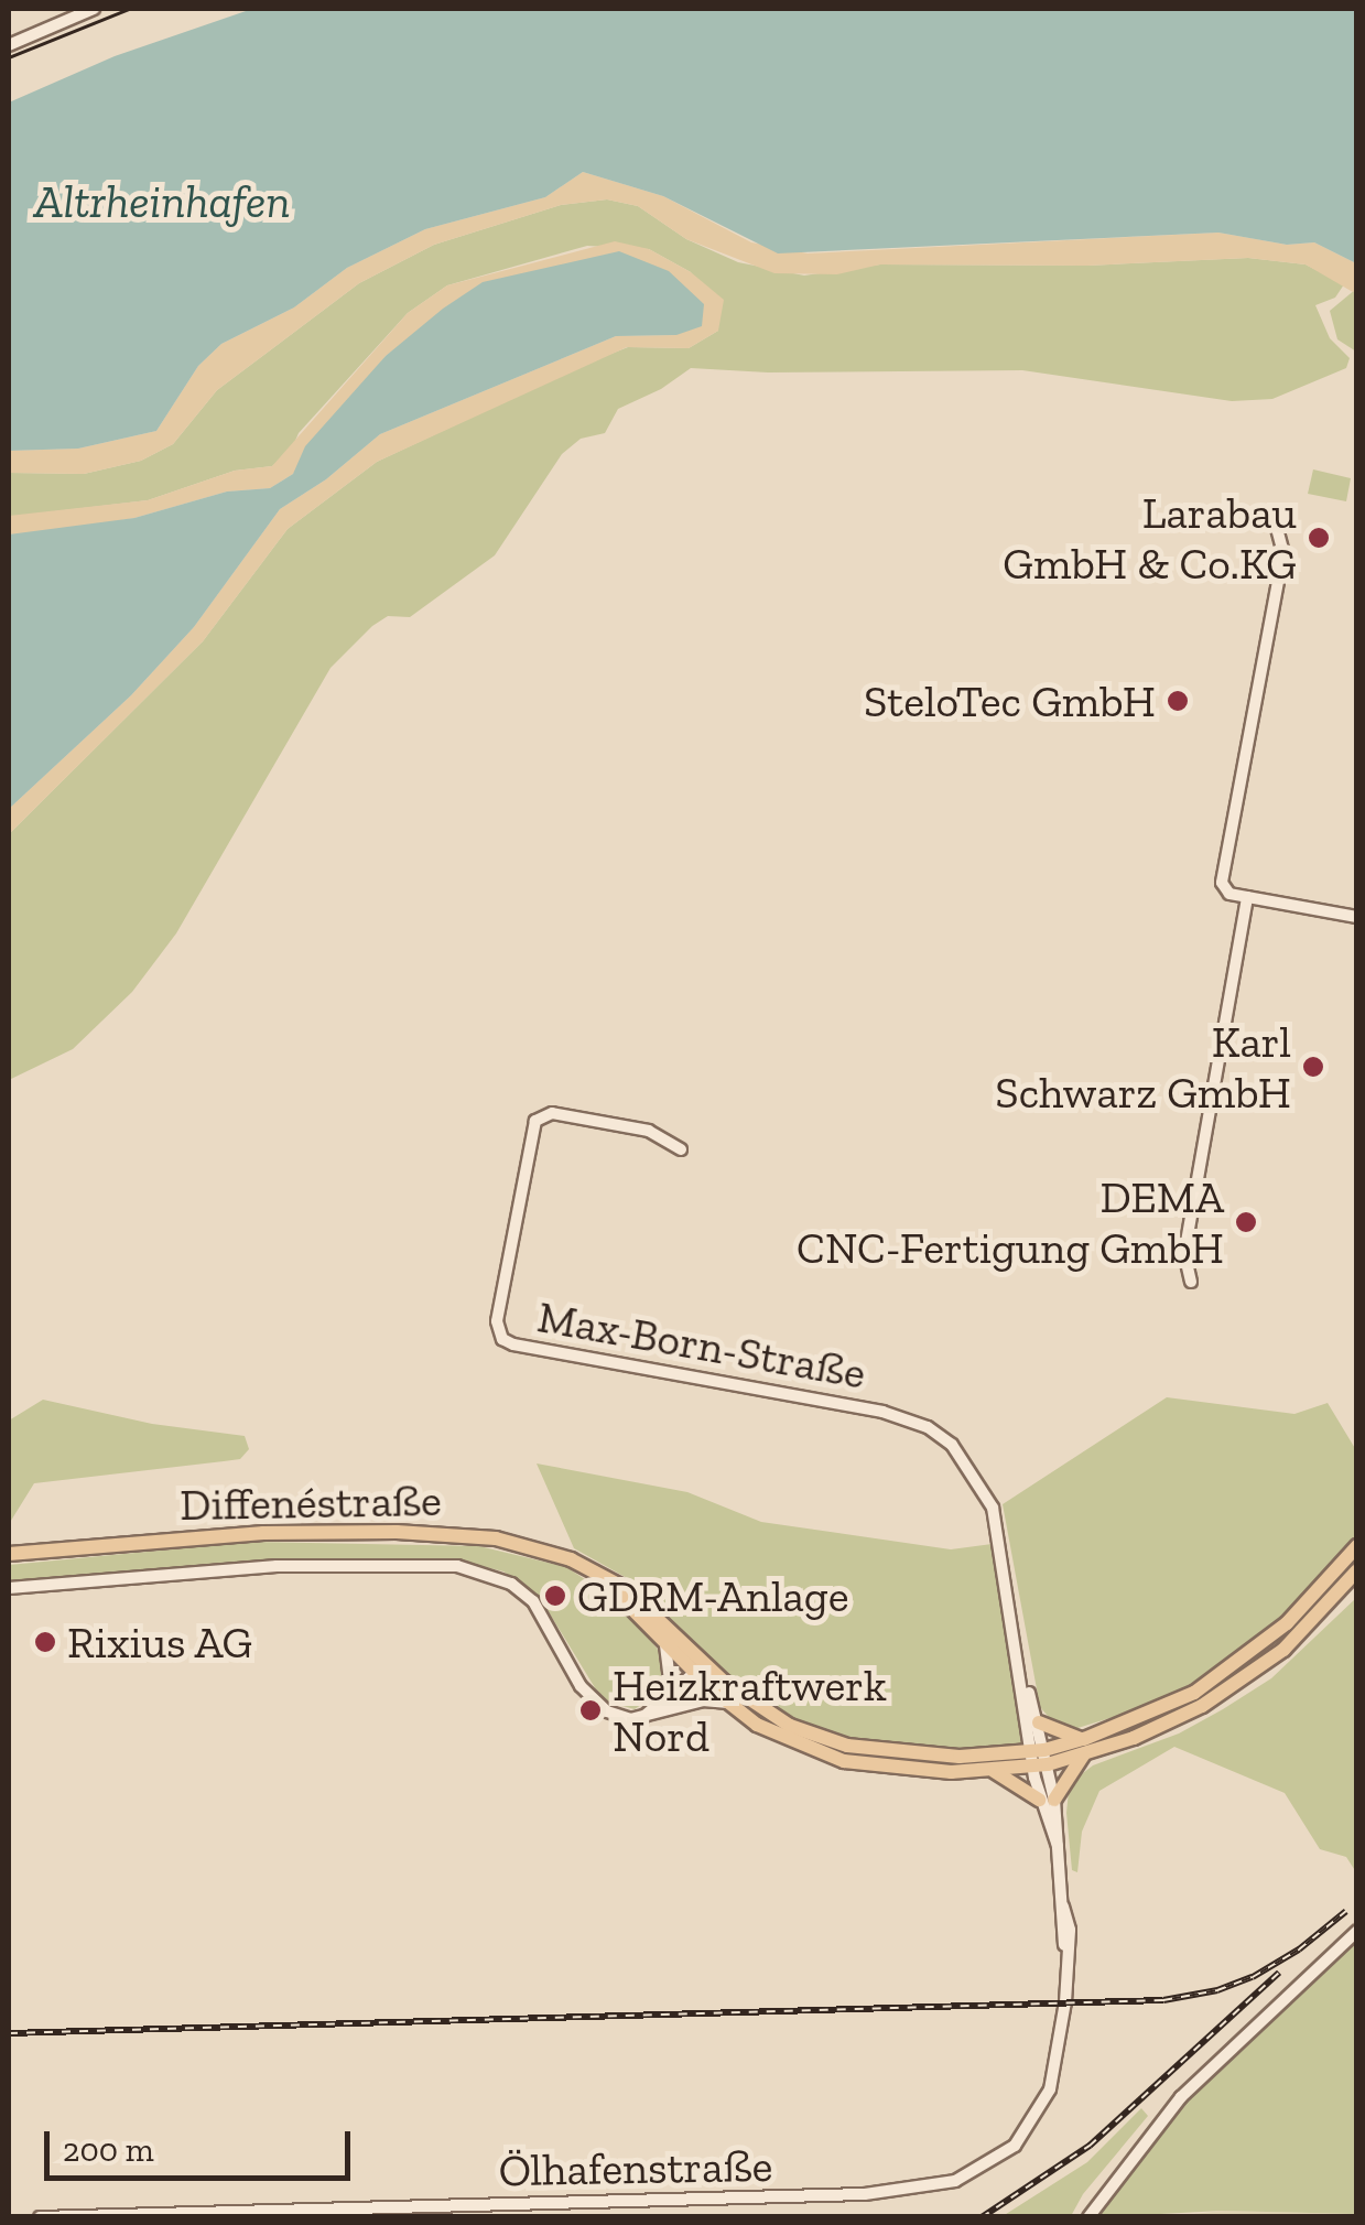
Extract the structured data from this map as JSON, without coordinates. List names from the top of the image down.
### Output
{
  "streets": {
    "main road": ["Diffenéstraße"],
    "street": ["Max-Born-Straße", "Ölhafenstraße"]
  },
  "crossings": [
    ["Max-Born-Straße", "Diffenéstraße"],
    ["Max-Born-Straße", "Ölhafenstraße"],
    ["Diffenéstraße", "Ölhafenstraße"]
  ],
  "water": ["Altrheinhafen"],
  "places": [
    "Larabau GmbH & Co.KG",
    "SteloTec GmbH",
    "Karl Schwarz GmbH",
    "DEMA CNC-Fertigung GmbH",
    "GDRM-Anlage",
    "Rixius AG",
    "Heizkraftwerk Nord"
  ],
  "scale_bar": "200 m"
}
